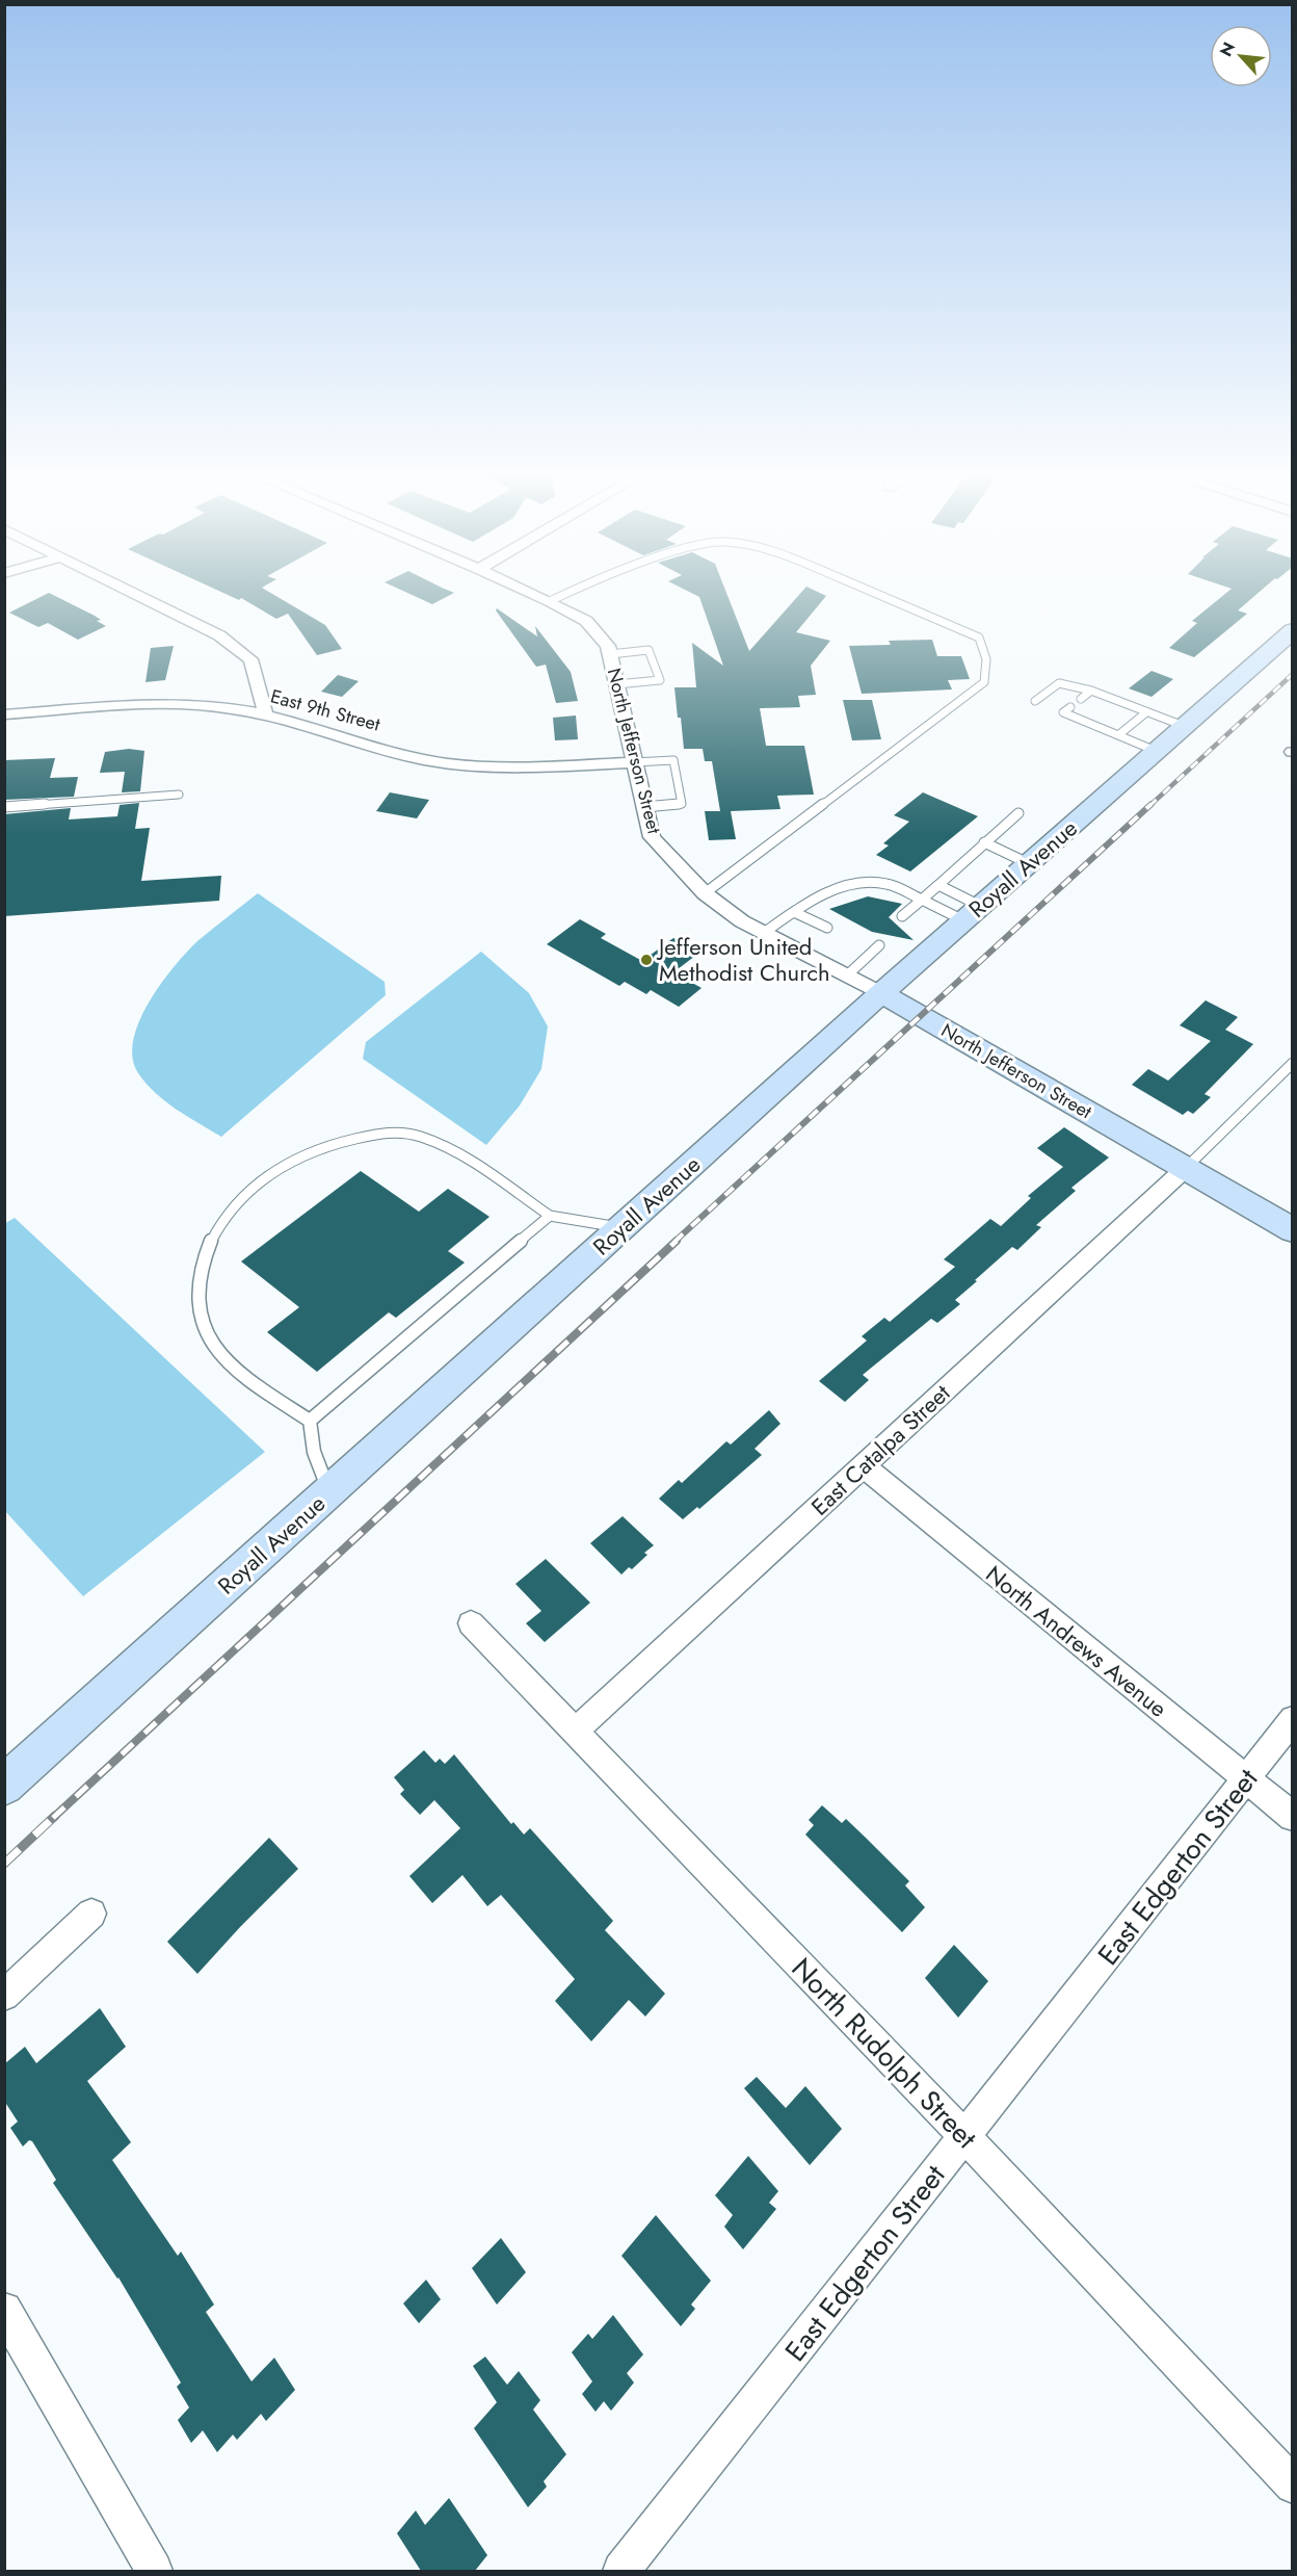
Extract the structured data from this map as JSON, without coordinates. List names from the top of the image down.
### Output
{
  "streets": {
    "street": [
      "East 9th Street",
      "North Jefferson Street",
      "Royall Avenue",
      "East Catalpa Street",
      "North Andrews Avenue",
      "East Edgerton Street",
      "North Rudolph Street"
    ]
  },
  "crossings": [
    ["East 9th Street", "North Jefferson Street"],
    ["North Jefferson Street", "Royall Avenue"],
    ["North Jefferson Street", "East Catalpa Street"],
    ["East Catalpa Street", "North Andrews Avenue"],
    ["East Catalpa Street", "North Rudolph Street"],
    ["North Andrews Avenue", "East Edgerton Street"],
    ["East Edgerton Street", "North Rudolph Street"]
  ],
  "places": ["Jefferson United Methodist Church"],
  "north": "top left"
}
